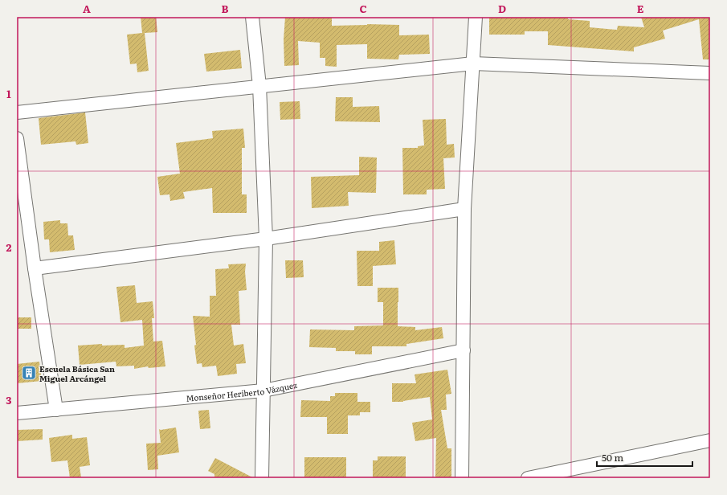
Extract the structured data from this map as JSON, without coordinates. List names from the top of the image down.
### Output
{
  "streets": {
    "street": ["Monseñor Heriberto Vázquez"]
  },
  "places": {
    "building": ["Escuela Básica San Miguel Arcángel"]
  },
  "scale_bar": "50 m",
  "grid": {
    "columns": [
      "A",
      "B",
      "C",
      "D",
      "E"
    ],
    "rows": ["1", "2", "3"]
  }
}
